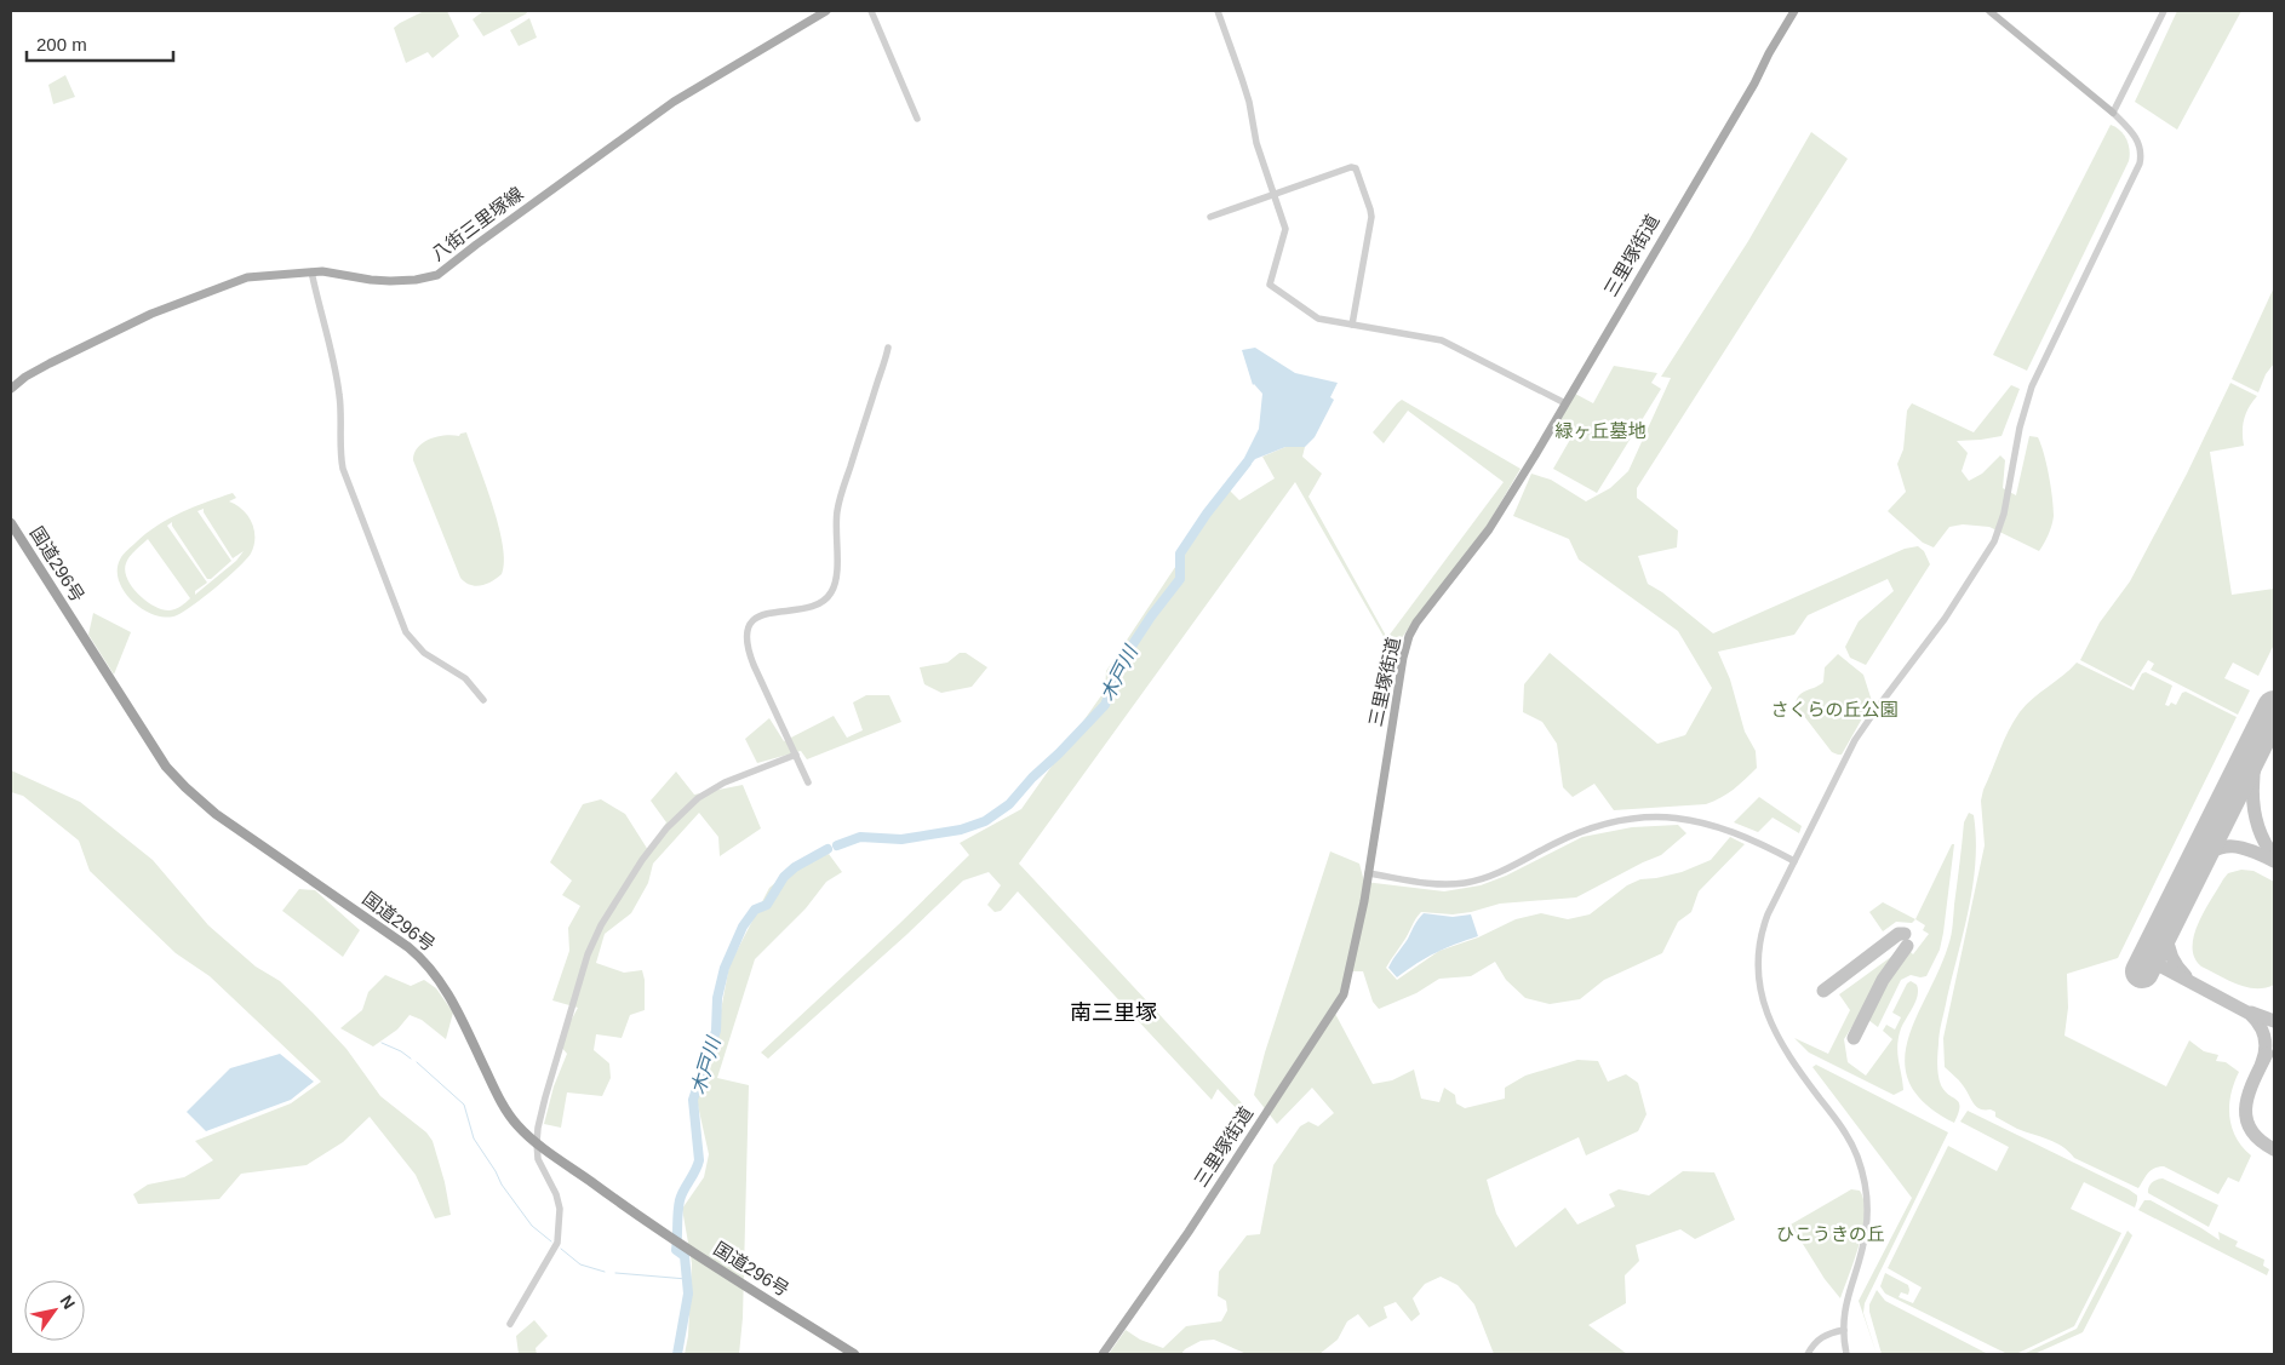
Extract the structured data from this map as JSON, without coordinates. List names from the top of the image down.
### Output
{
  "streets": {
    "highway": ["国道296号"],
    "main road": ["八街三里塚線", "三里塚街道"]
  },
  "districts": ["南三里塚"],
  "water": ["木戸川"],
  "parks": ["緑ヶ丘墓地", "さくらの丘公園", "ひこうきの丘"],
  "scale_bar": "200 m",
  "north": "top right"
}
